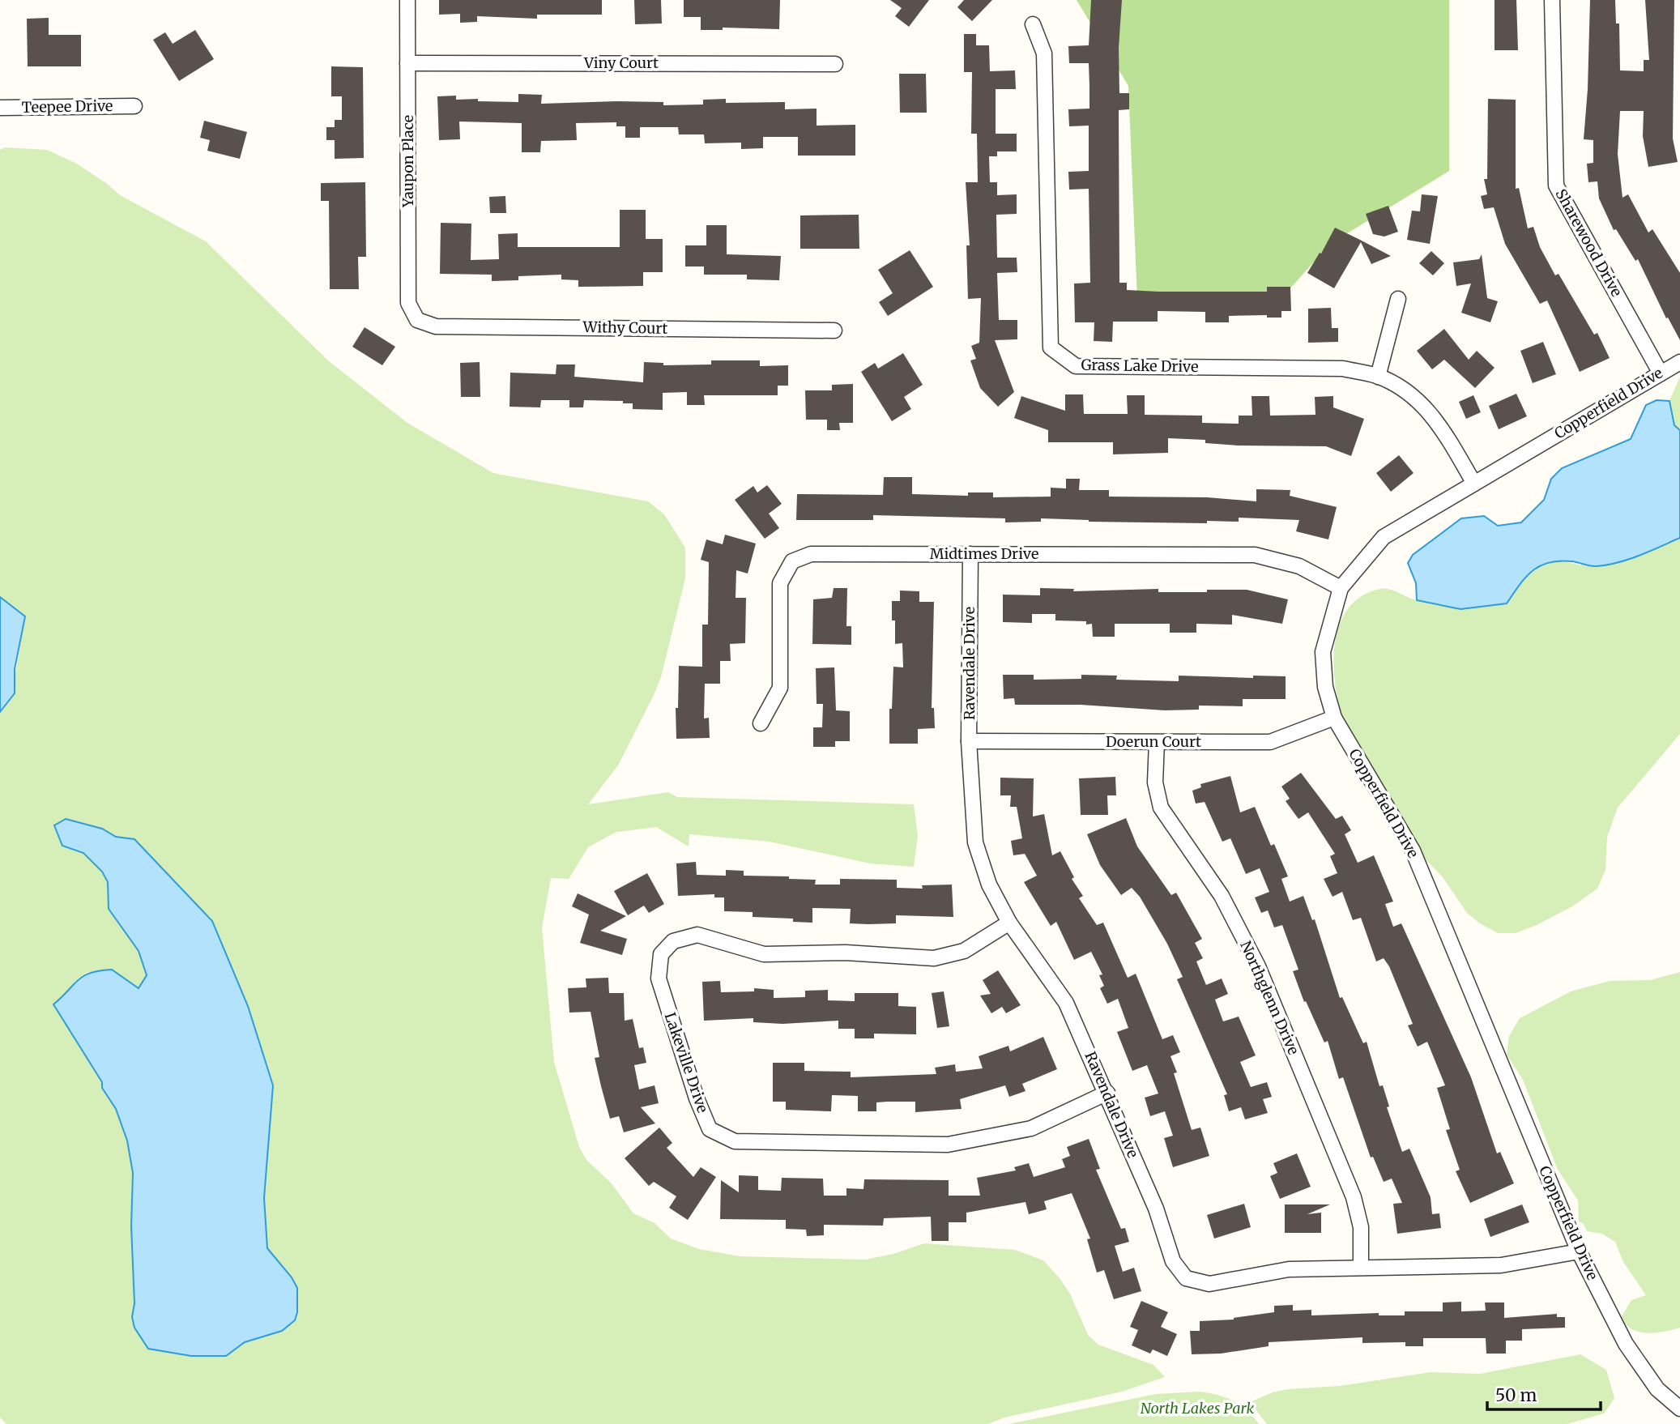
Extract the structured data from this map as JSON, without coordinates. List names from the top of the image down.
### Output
{
  "streets": {
    "street": [
      "Viny Court",
      "Teepee Drive",
      "Yaupon Place",
      "Sharewood Drive",
      "Withy Court",
      "Grass Lake Drive",
      "Copperfield Drive",
      "Midtimes Drive",
      "Ravendale Drive",
      "Doerun Court",
      "Northglenn Drive",
      "Lakeville Drive"
    ]
  },
  "crossings": [
    ["Viny Court", "Yaupon Place"],
    ["Yaupon Place", "Withy Court"],
    ["Sharewood Drive", "Copperfield Drive"],
    ["Grass Lake Drive", "Copperfield Drive"],
    ["Copperfield Drive", "Midtimes Drive"],
    ["Copperfield Drive", "Ravendale Drive"],
    ["Copperfield Drive", "Doerun Court"],
    ["Midtimes Drive", "Ravendale Drive"],
    ["Ravendale Drive", "Doerun Court"],
    ["Ravendale Drive", "Northglenn Drive"],
    ["Ravendale Drive", "Lakeville Drive"],
    ["Doerun Court", "Northglenn Drive"]
  ],
  "parks": ["North Lakes Park"],
  "scale_bar": "50 m"
}
